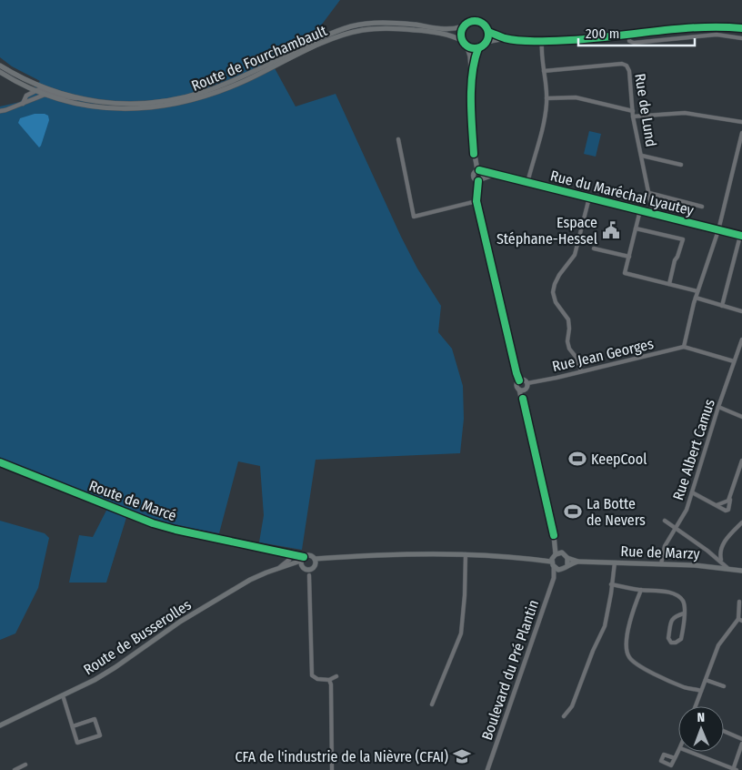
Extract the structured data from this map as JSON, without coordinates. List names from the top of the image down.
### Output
{
  "streets": {
    "main road": ["Route de Fourchambault", "Rue de Marzy", "Route de Busserolles"],
    "street": [
      "Rue de Lund",
      "Rue du Maréchal Lyautey",
      "Rue Jean Georges",
      "Rue Albert Camus",
      "Route de Marcé",
      "Boulevard du Pré Plantin"
    ]
  },
  "crossings": [
    ["Rue de Lund", "Rue du Maréchal Lyautey"],
    ["Rue Albert Camus", "Rue de Marzy"],
    ["Route de Marcé", "Route de Busserolles"],
    ["Rue de Marzy", "Boulevard du Pré Plantin"]
  ],
  "places": {
    "public building": ["Espace Stéphane-Hessel"],
    "sports": ["KeepCool", "La Botte de Nevers"],
    "school or university": ["CFA de l'industrie de la Nièvre (CFAI)"]
  },
  "scale_bar": "200 m",
  "north": "top"
}
